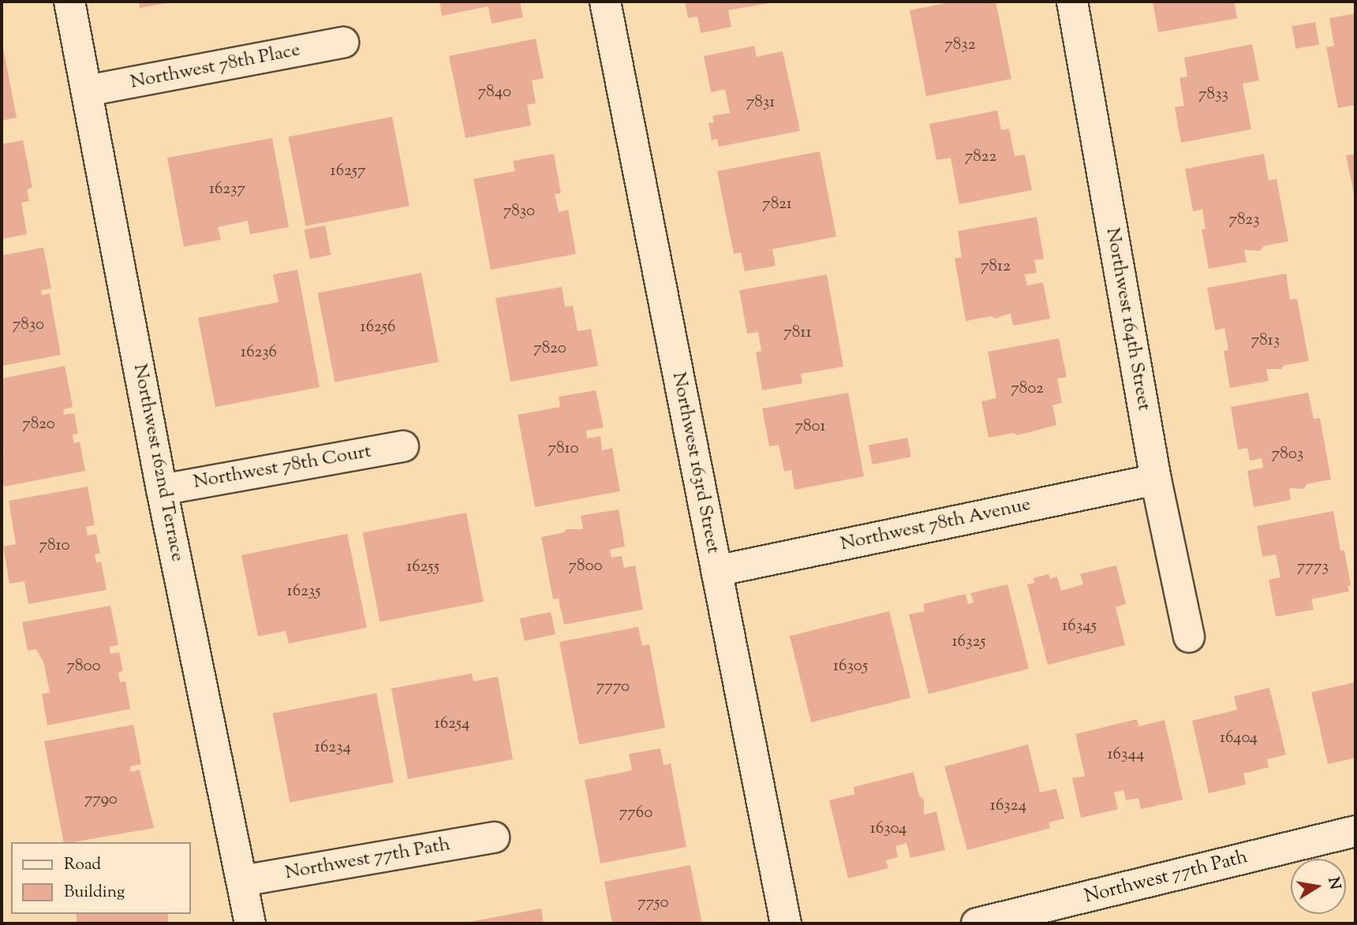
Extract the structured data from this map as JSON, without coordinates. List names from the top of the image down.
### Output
{
  "streets": {
    "street": [
      "Northwest 78th Place",
      "Northwest 164th Street",
      "Northwest 162nd Terrace",
      "Northwest 163rd Street",
      "Northwest 78th Court",
      "Northwest 78th Avenue",
      "Northwest 77th Path"
    ]
  },
  "crossings": [
    ["Northwest 78th Place", "Northwest 162nd Terrace"],
    ["Northwest 164th Street", "Northwest 78th Avenue"],
    ["Northwest 162nd Terrace", "Northwest 78th Court"],
    ["Northwest 162nd Terrace", "Northwest 77th Path"],
    ["Northwest 163rd Street", "Northwest 78th Avenue"]
  ],
  "house_numbers": [
    "7832",
    "7840",
    "7833",
    "7831",
    "7822",
    "16257",
    "16237",
    "7821",
    "7830",
    "7823",
    "7812",
    "7830",
    "16256",
    "7811",
    "7813",
    "7820",
    "16236",
    "7802",
    "7820",
    "7801",
    "7810",
    "7803",
    "7810",
    "7800",
    "16255",
    "7773",
    "16235",
    "16345",
    "16325",
    "7800",
    "16305",
    "7770",
    "16254",
    "16404",
    "16234",
    "16344",
    "7790",
    "16324",
    "7760",
    "16304",
    "7750"
  ],
  "legend": ["Road", "Building"],
  "north": "right"
}
